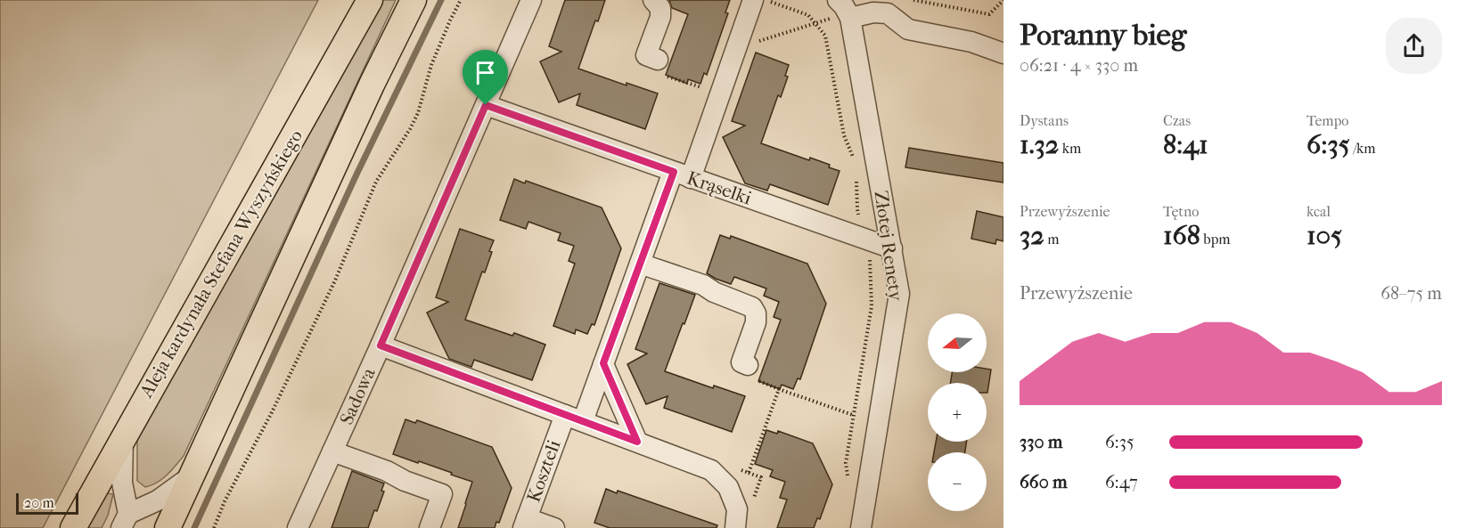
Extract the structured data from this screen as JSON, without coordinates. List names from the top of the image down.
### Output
{
  "streets": {
    "main road": ["Aleja kardynała Stefana Wyszyńskiego"],
    "street": [
      "Krąselki",
      "Złotej Renety",
      "Sadowa",
      "Koszteli"
    ]
  },
  "crossings": [
    ["Krąselki", "Złotej Renety"],
    ["Krąselki", "Sadowa"],
    ["Krąselki", "Koszteli"]
  ],
  "scale_bar": "20 m",
  "north": "left",
  "page": {
    "heading": ["Poranny bieg", "06:21 · 4 × 330 m"],
    "stats": [
      ["Dystans", "1.32 km"],
      ["Czas", "8:41"],
      ["Tempo", "6:35 /km"],
      ["Przewyższenie", "32 m"],
      ["Tętno", "168 bpm"],
      ["kcal", "105"]
    ],
    "chart": ["Przewyższenie", "68–75 m"],
    "map_buttons": ["+", "−"],
    "list": [
      {
        "name": "330 m",
        "note": "6:35"
      },
      {
        "name": "660 m",
        "note": "6:47"
      }
    ],
    "scale": "20 m"
  }
}
